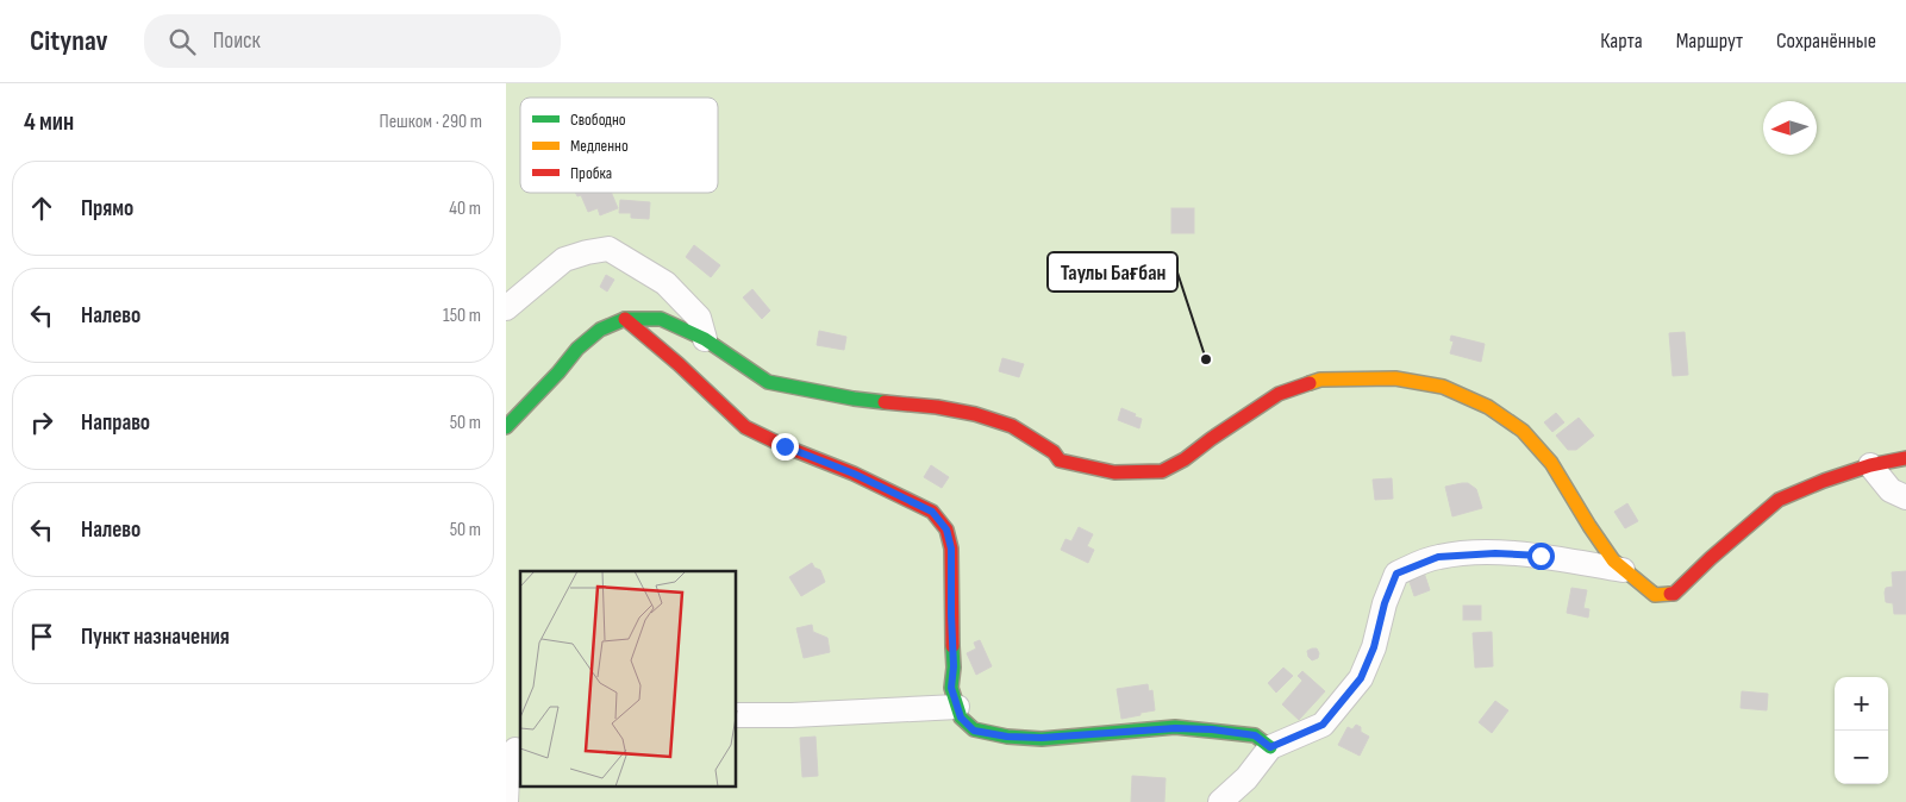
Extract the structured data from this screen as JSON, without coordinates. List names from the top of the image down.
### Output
{
  "places": ["Таулы Бағбан"],
  "legend": ["Свободно", "Медленно", "Пробка"],
  "north": "left",
  "page": {
    "header": "Citynav",
    "search": "Поиск",
    "nav": ["Карта", "Маршрут", "Сохранённые"],
    "heading": ["4 мин", "Пешком · 290 m"],
    "list": [
      ["Прямо", "40 m"],
      ["Налево", "150 m"],
      ["Направо", "50 m"],
      ["Налево", "50 m"],
      "Пункт назначения"
    ],
    "map_buttons": ["+", "−"]
  }
}
